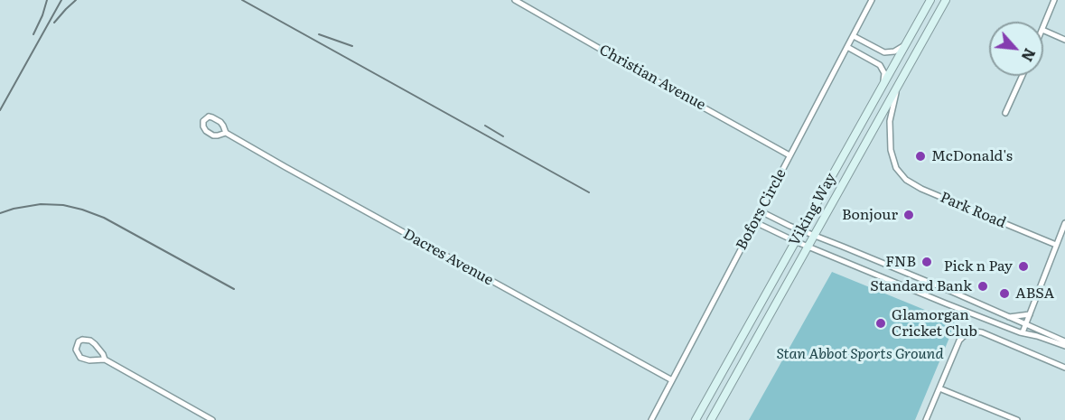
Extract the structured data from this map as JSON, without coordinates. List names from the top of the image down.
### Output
{
  "streets": {
    "main road": ["Viking Way"],
    "street": [
      "Christian Avenue",
      "Bofors Circle",
      "Park Road",
      "Dacres Avenue"
    ]
  },
  "crossings": [
    ["Christian Avenue", "Bofors Circle"],
    ["Bofors Circle", "Dacres Avenue"],
    ["Viking Way", "Park Road"]
  ],
  "parks": ["Stan Abbot Sports Ground"],
  "places": [
    "McDonald's",
    "Bonjour",
    "FNB",
    "Pick n Pay",
    "Standard Bank",
    "ABSA",
    "Glamorgan Cricket Club"
  ],
  "north": "bottom right"
}
